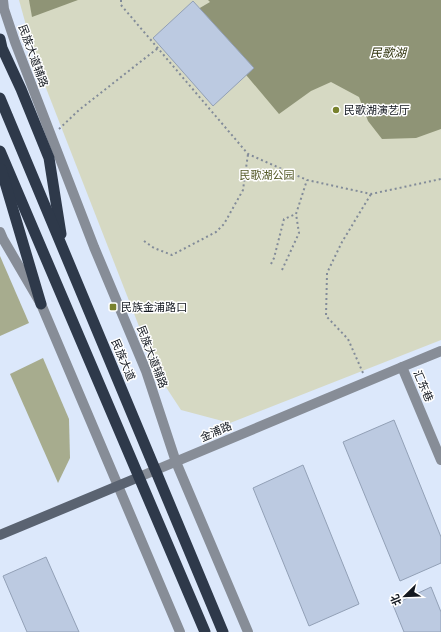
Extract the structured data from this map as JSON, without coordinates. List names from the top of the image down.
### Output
{
  "streets": {
    "highway": ["民族大道"],
    "main road": ["金浦路"],
    "street": ["民族大道辅路", "汇东巷"]
  },
  "crossings": [
    ["民族大道辅路", "金浦路"],
    ["民族大道", "金浦路"],
    ["汇东巷", "金浦路"]
  ],
  "water": ["民歌湖"],
  "parks": ["民歌湖公园"],
  "places": {
    "other": ["民歌湖演艺厅"],
    "transit": ["民族金浦路口"]
  },
  "north": "bottom left"
}
